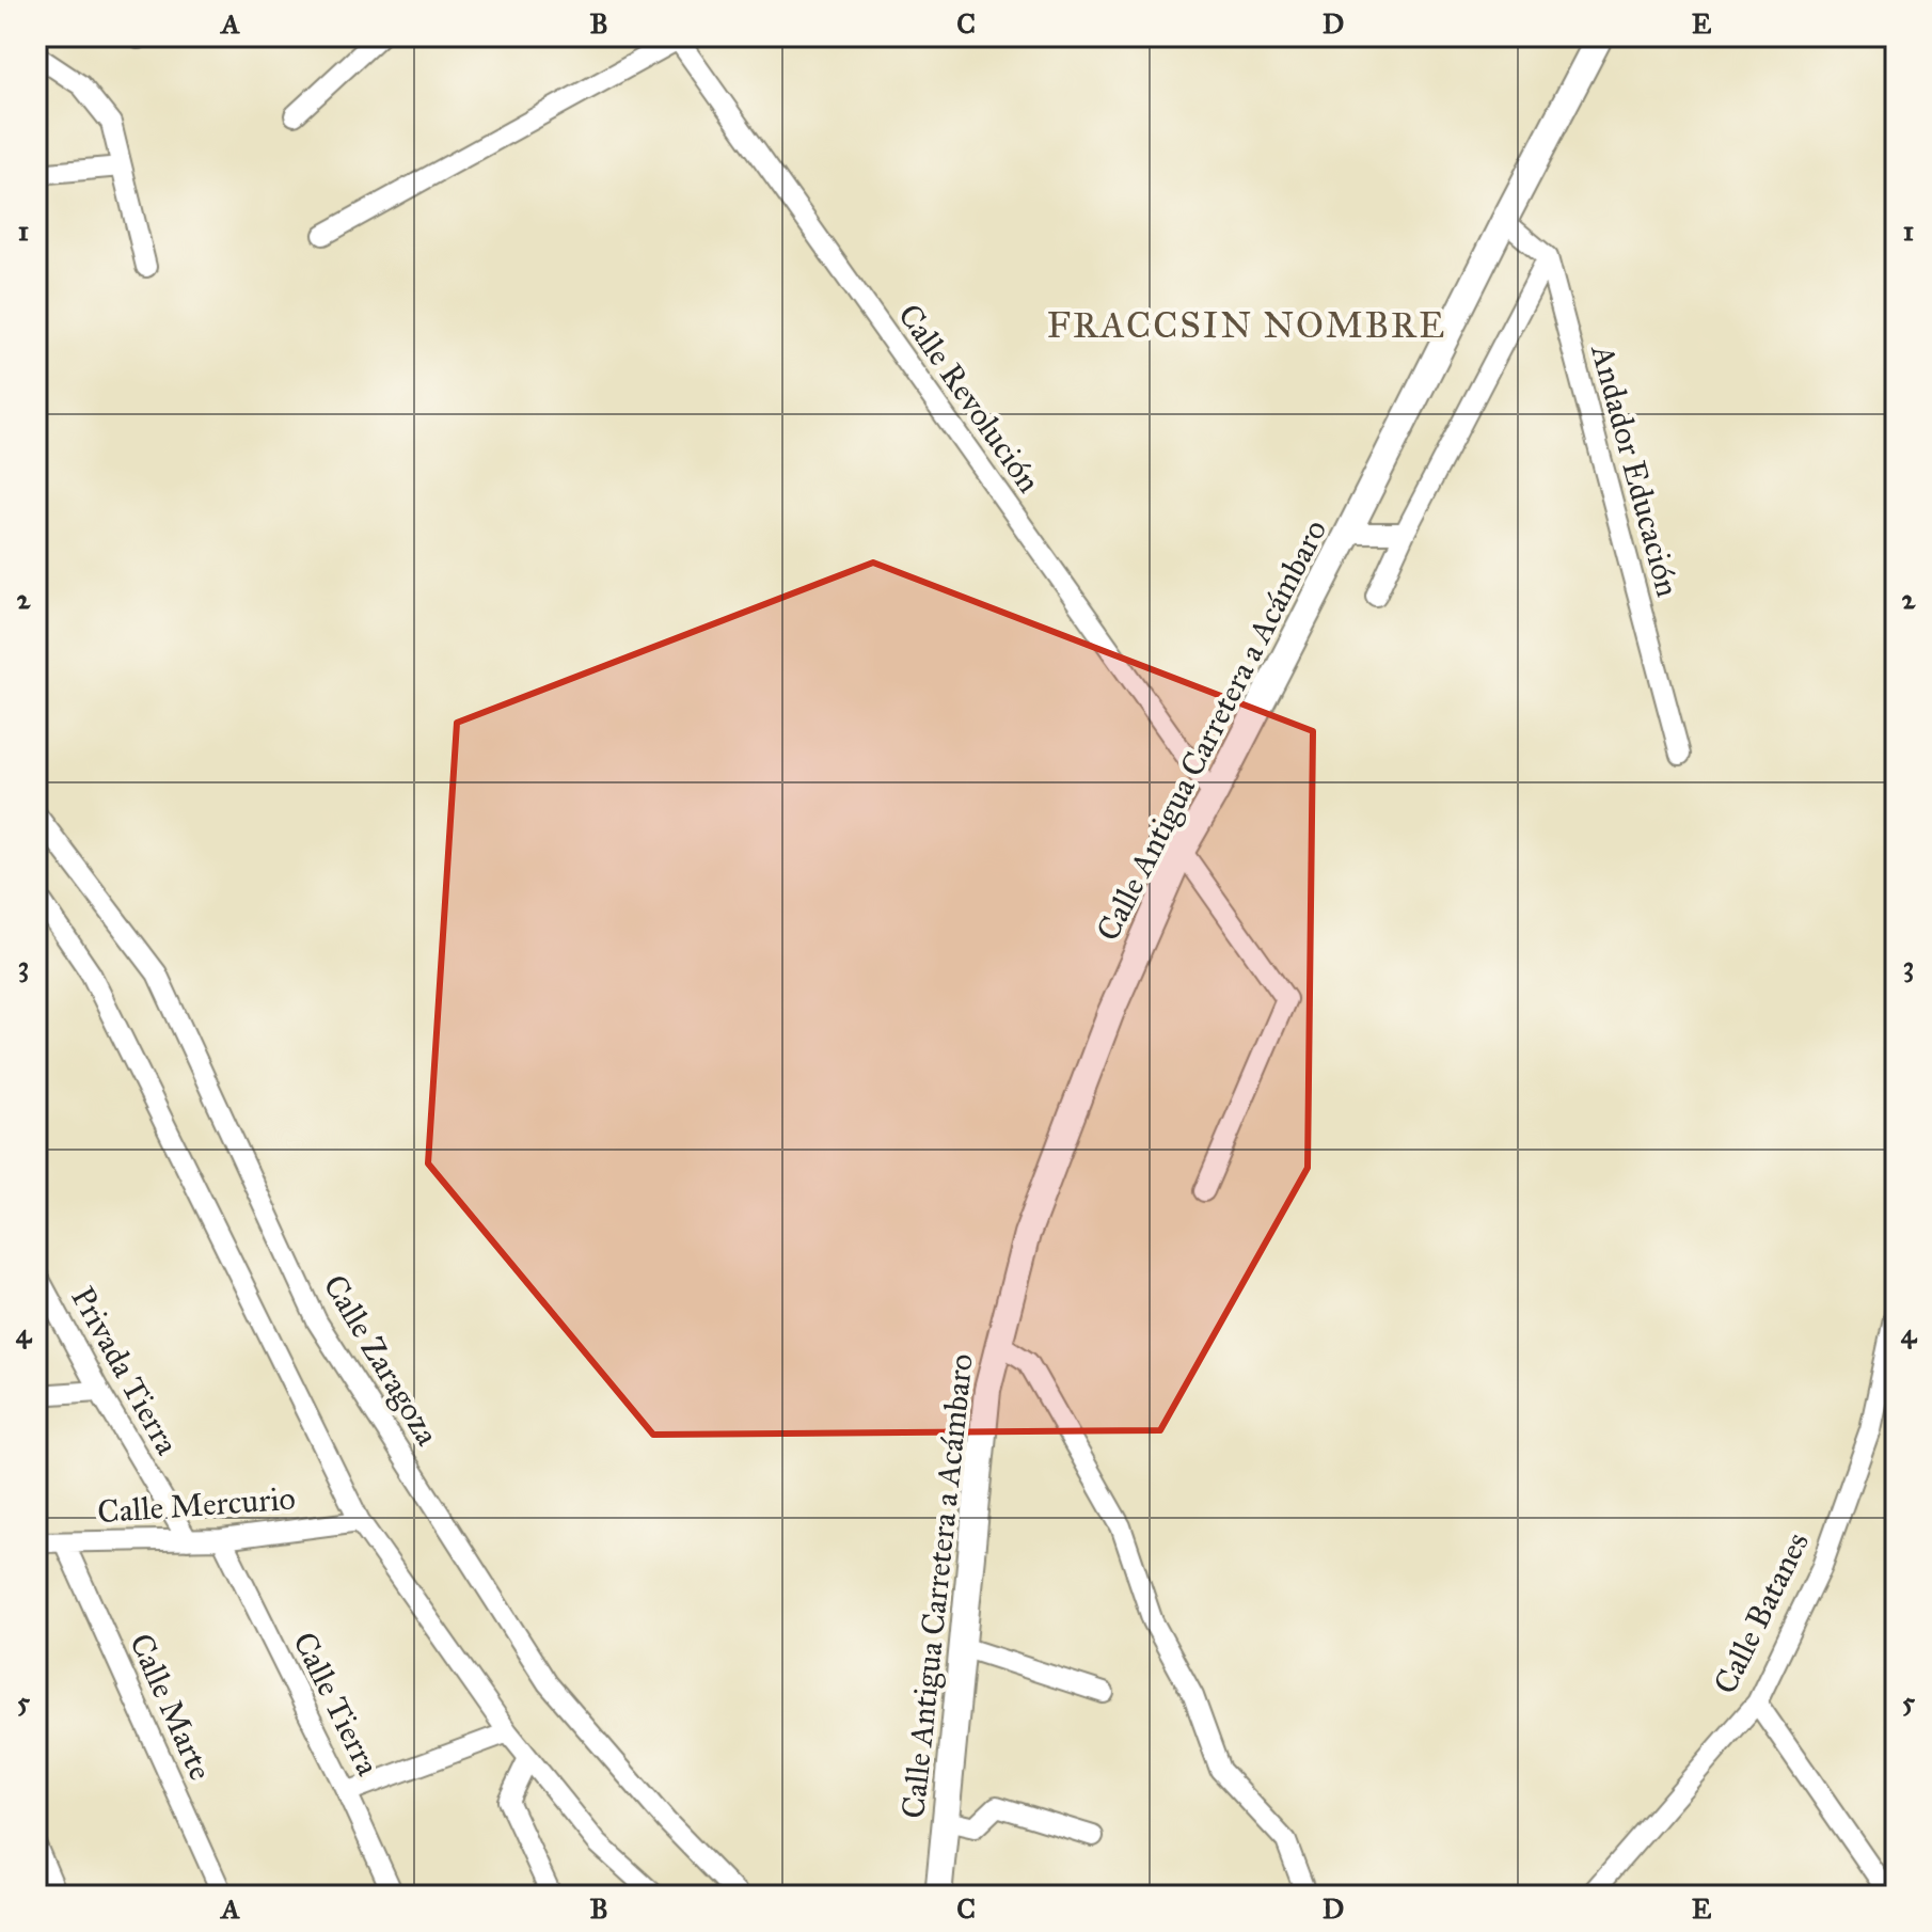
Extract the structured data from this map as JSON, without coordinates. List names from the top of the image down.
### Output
{
  "streets": {
    "main road": ["Calle Antigua Carretera a Acámbaro"],
    "street": [
      "Calle Revolución",
      "Andador Educación",
      "Calle Zaragoza",
      "Privada Tierra",
      "Calle Mercurio",
      "Calle Batanes",
      "Calle Tierra",
      "Calle Marte"
    ]
  },
  "crossings": [
    ["Calle Revolución", "Calle Antigua Carretera a Acámbaro"],
    ["Privada Tierra", "Calle Mercurio"],
    ["Calle Mercurio", "Calle Tierra"],
    ["Calle Mercurio", "Calle Marte"]
  ],
  "districts": ["FRACCSIN NOMBRE"],
  "grid": {
    "columns": [
      "A",
      "B",
      "C",
      "D",
      "E"
    ],
    "rows": [
      "1",
      "2",
      "3",
      "4",
      "5"
    ]
  }
}
